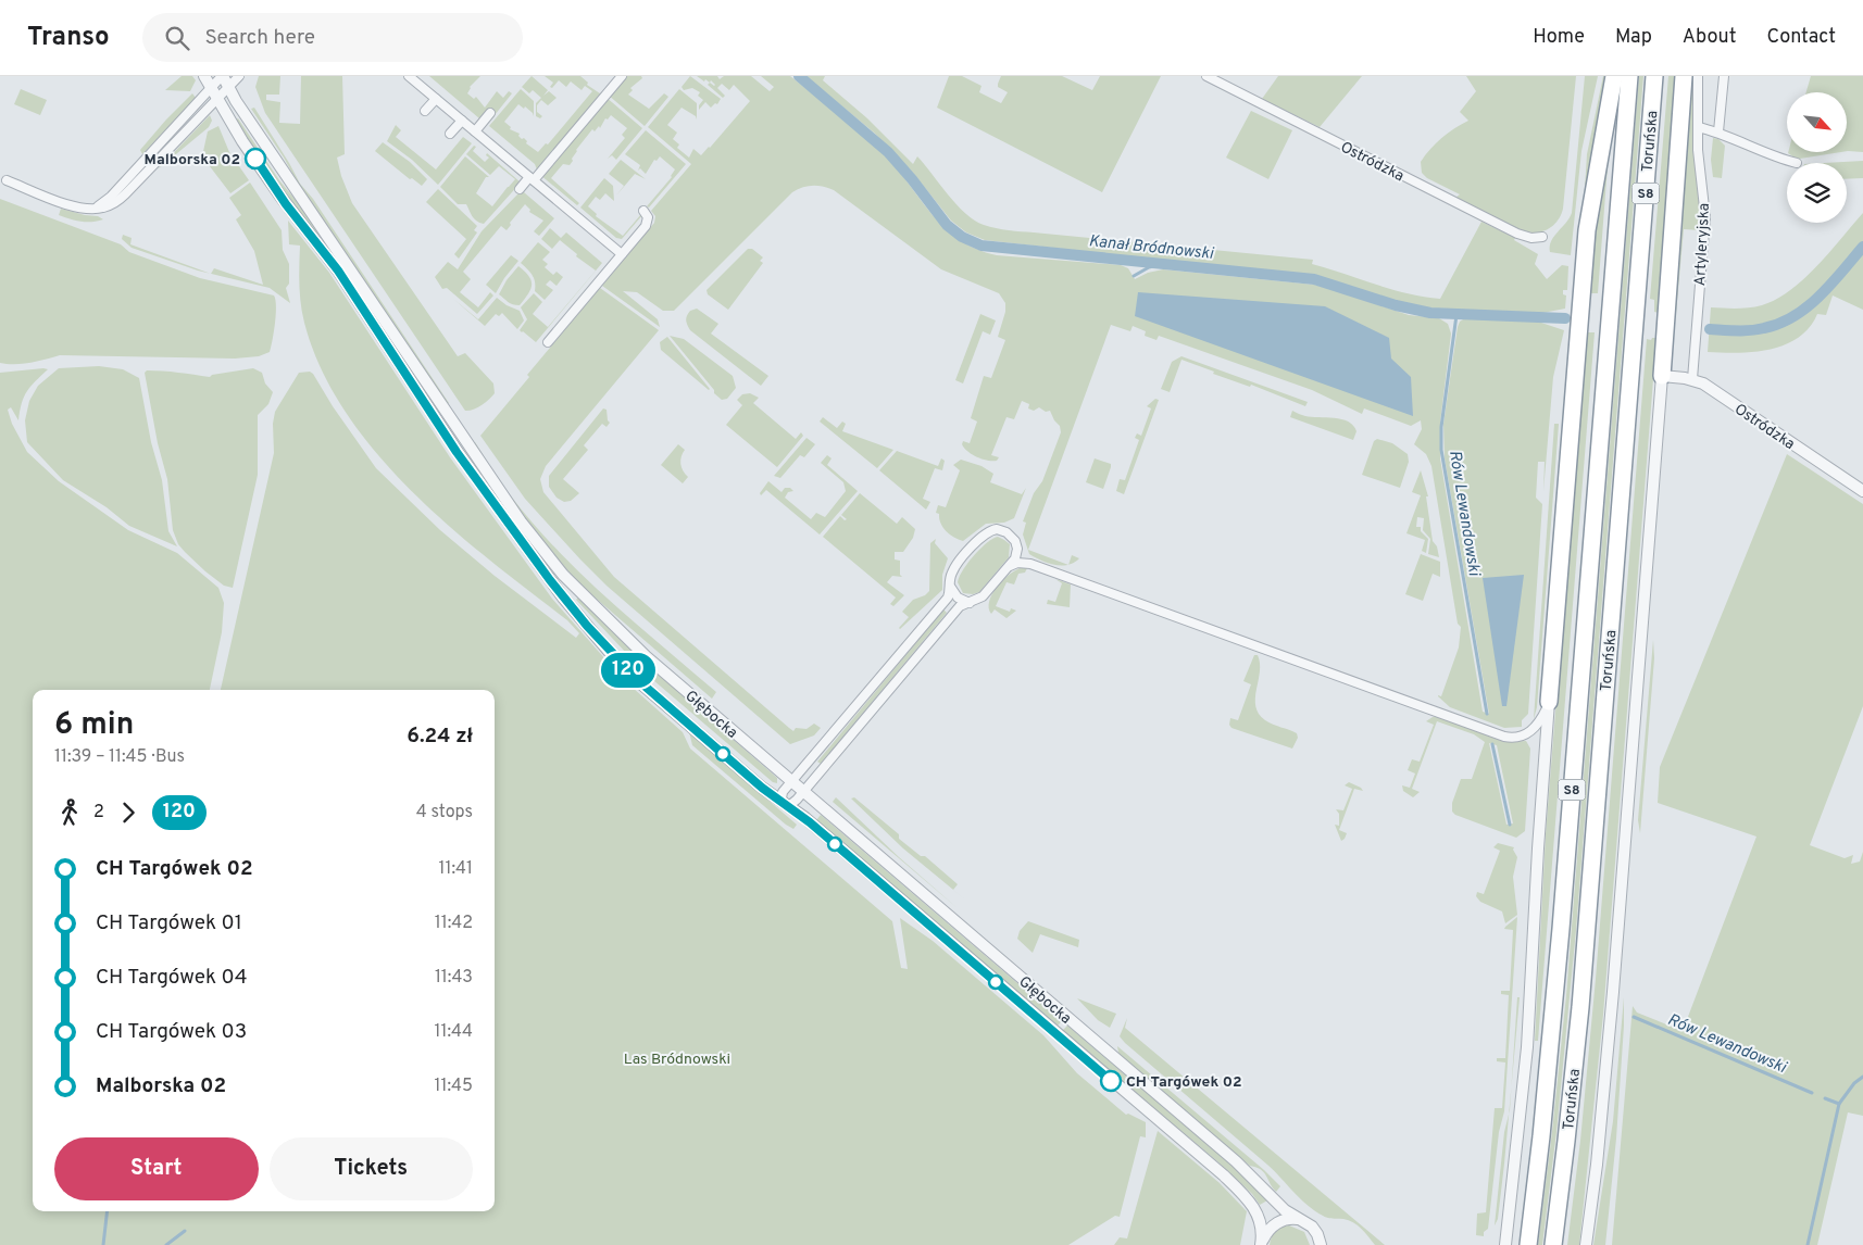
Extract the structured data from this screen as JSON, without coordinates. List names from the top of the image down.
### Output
{
  "streets": {
    "highway": ["Toruńska", "S8"],
    "street": ["Ostródzka", "Artyleryjska", "Głębocka"]
  },
  "crossings": [
    ["Toruńska", "Ostródzka"],
    ["Ostródzka", "Artyleryjska"]
  ],
  "water": ["Kanał Bródnowski", "Rów Lewandowski"],
  "parks": ["Las Bródnowski"],
  "places": ["Malborska 02", "CH Targówek 02"],
  "lines": ["bus line 120"],
  "north": "bottom right",
  "page": {
    "header": "Transo",
    "search": "Search here",
    "nav": [
      "Home",
      "Map",
      "About",
      "Contact"
    ],
    "on_map": "120",
    "heading": ["6 min", "11:39 – 11:45 · Bus", "6.24 zł"],
    "legs": ["2", "120", "4 stops"],
    "list": [
      {
        "name": "CH Targówek 02",
        "value": "11:41"
      },
      {
        "name": "CH Targówek 01",
        "value": "11:42"
      },
      {
        "name": "CH Targówek 04",
        "value": "11:43"
      },
      {
        "name": "CH Targówek 03",
        "value": "11:44"
      },
      {
        "name": "Malborska 02",
        "value": "11:45"
      }
    ],
    "buttons": ["Start", "Tickets"]
  }
}
